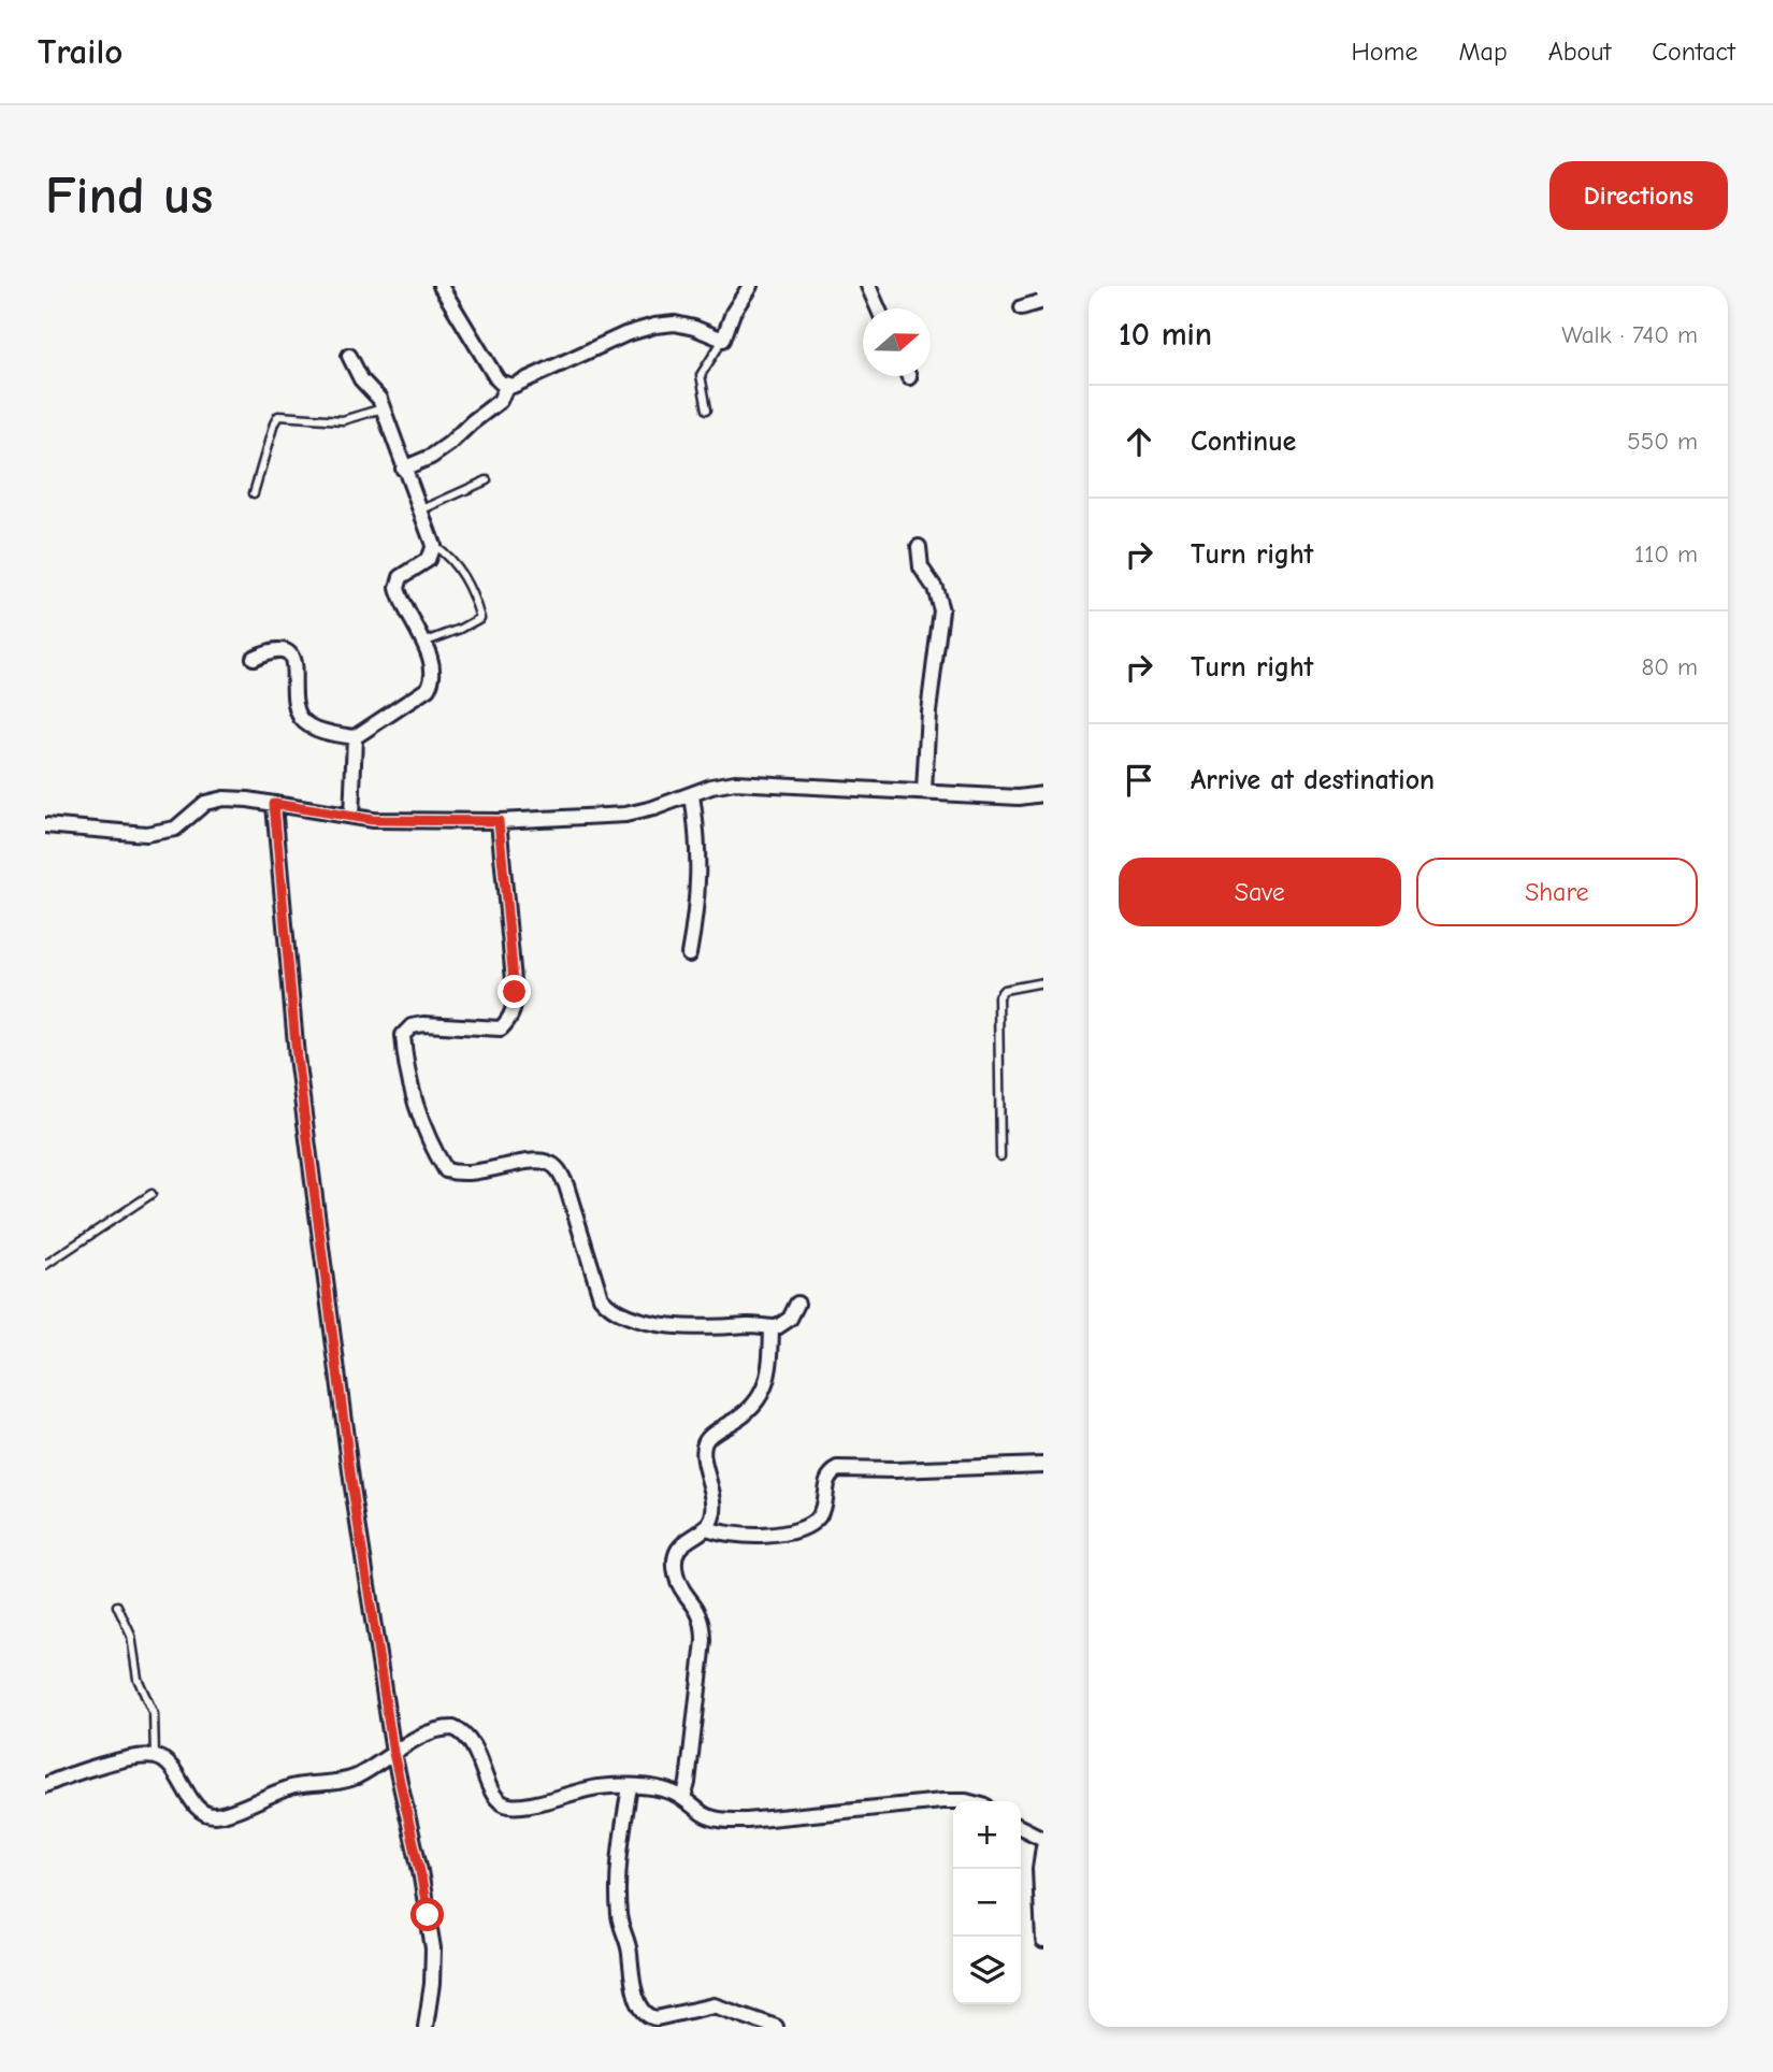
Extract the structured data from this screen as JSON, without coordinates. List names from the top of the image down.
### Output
{
  "north": "right",
  "page": {
    "header": "Trailo",
    "nav": [
      "Home",
      "Map",
      "About",
      "Contact"
    ],
    "buttons": [
      "Directions",
      ["Save", "Share"]
    ],
    "title": "Find us",
    "heading": ["10 min", "Walk · 740 m"],
    "list": [
      ["Continue", "550 m"],
      ["Turn right", "110 m"],
      ["Turn right", "80 m"],
      "Arrive at destination"
    ],
    "map_buttons": ["+", "−"]
  }
}
